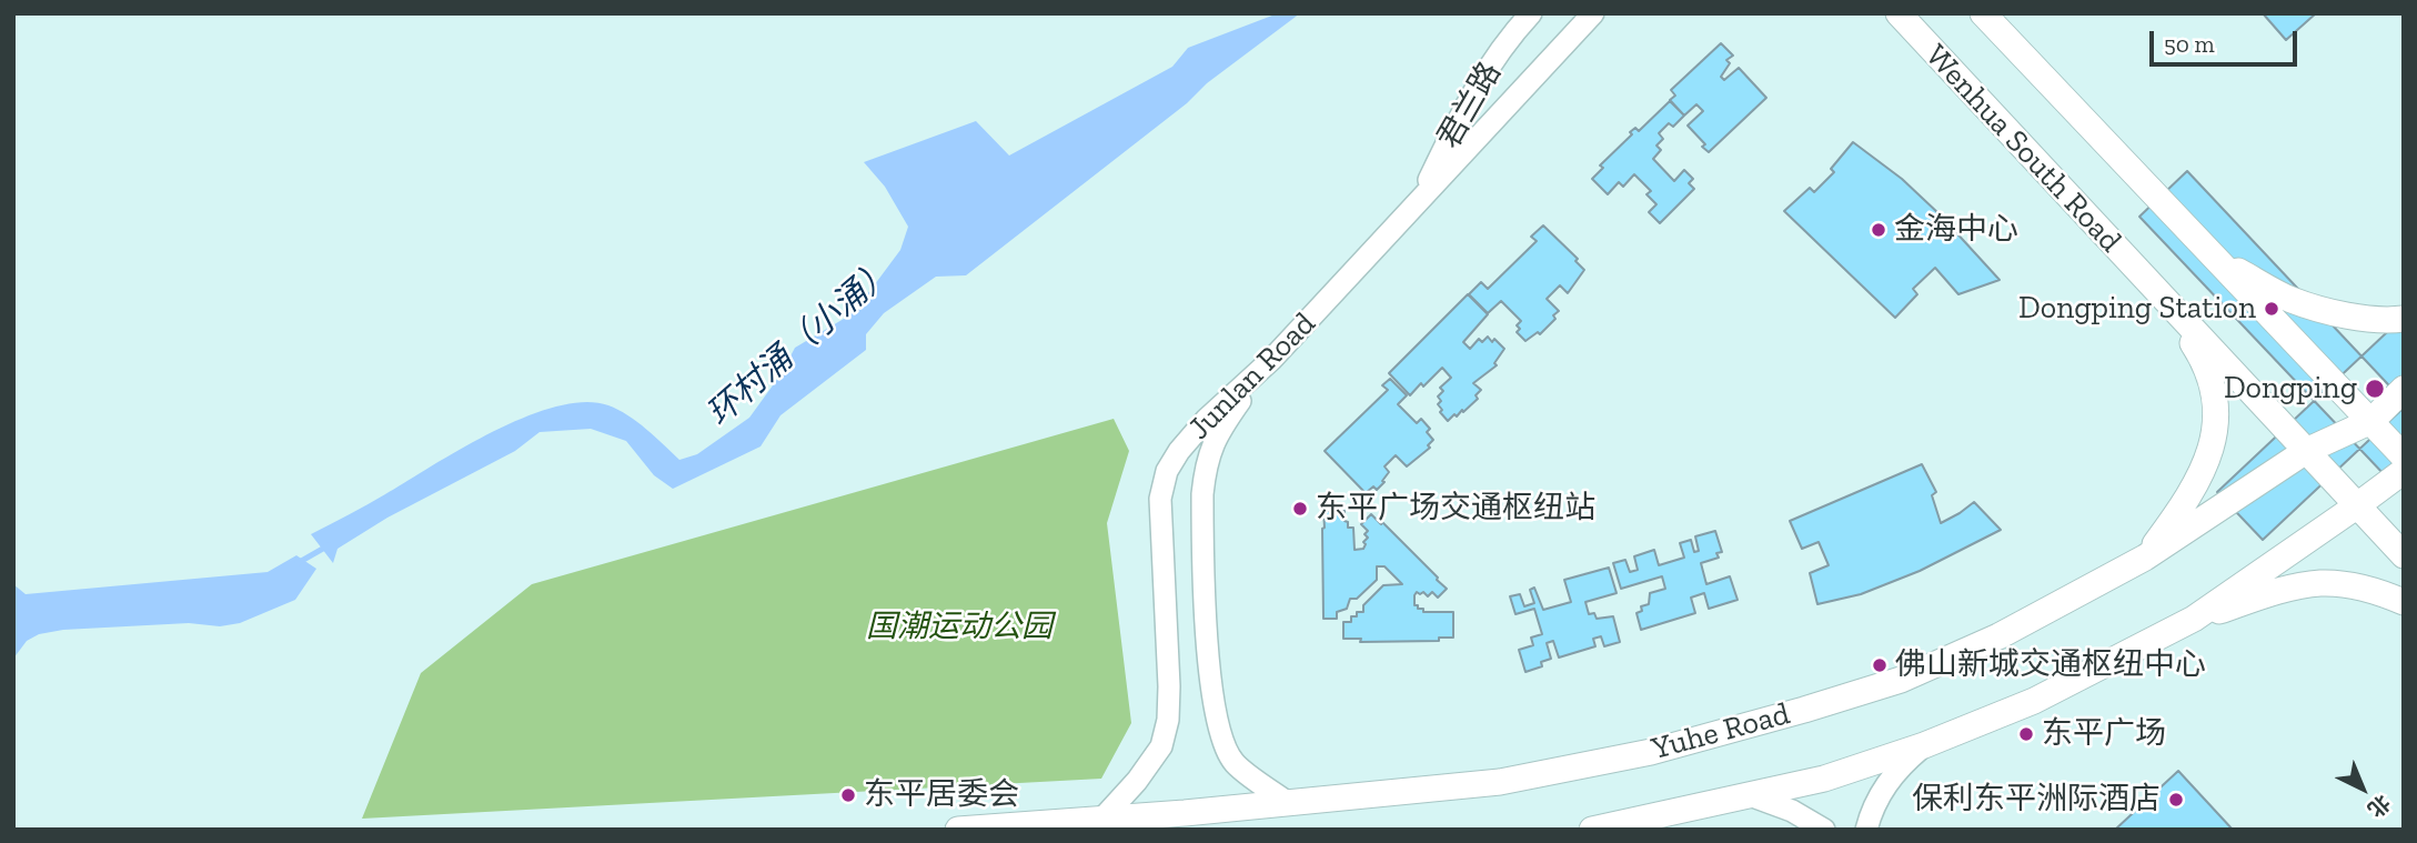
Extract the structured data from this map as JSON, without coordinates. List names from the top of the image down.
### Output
{
  "streets": {
    "main road": ["Wenhua South Road", "Yuhe Road"],
    "street": ["君兰路", "Junlan Road"]
  },
  "crossings": [
    ["君兰路", "Junlan Road"],
    ["Wenhua South Road", "Yuhe Road"],
    ["Junlan Road", "Yuhe Road"]
  ],
  "water": ["环村涌（小涌）"],
  "parks": ["国潮运动公园"],
  "places": [
    "金海中心",
    "Dongping Station",
    "Dongping",
    "东平广场交通枢纽站",
    "佛山新城交通枢纽中心",
    "东平广场",
    "东平居委会",
    "保利东平洲际酒店"
  ],
  "scale_bar": "50 m",
  "north": "bottom right"
}
